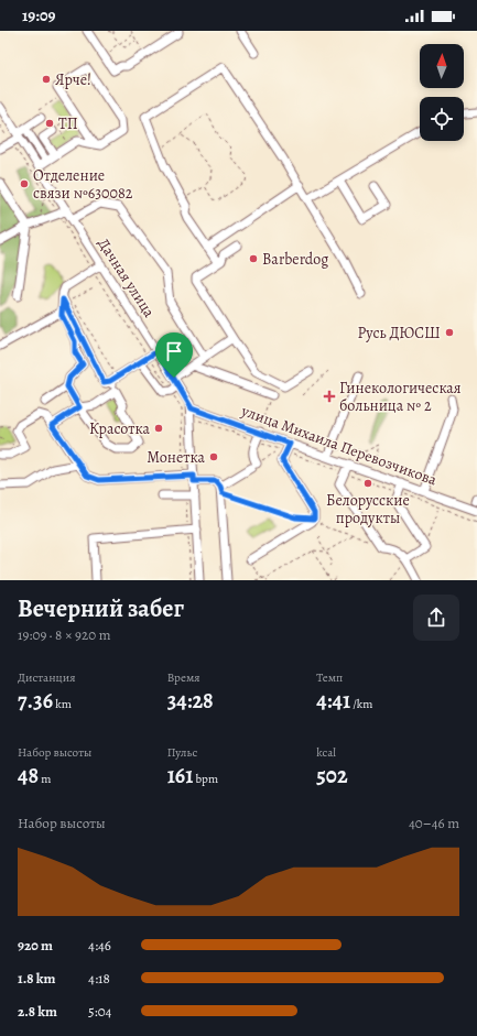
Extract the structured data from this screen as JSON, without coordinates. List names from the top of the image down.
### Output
{
  "streets": {
    "street": ["Дачная улица", "улица Михаила Перевозчикова"]
  },
  "crossings": [
    ["Дачная улица", "улица Михаила Перевозчикова"]
  ],
  "places": {
    "other": [
      "Ярче!",
      "ТП",
      "Отделение связи №630082",
      "Barberdog",
      "Русь ДЮСШ",
      "Красотка",
      "Монетка",
      "Белорусские продукты"
    ],
    "health": ["Гинекологическая больница № 2"]
  },
  "north": "top",
  "page": {
    "status": "19:09",
    "heading": ["Вечерний забег", "19:09 · 8 × 920 m"],
    "stats": [
      ["Дистанция", "7.36 km"],
      ["Время", "34:28"],
      ["Темп", "4:41 /km"],
      ["Набор высоты", "48 m"],
      ["Пульс", "161 bpm"],
      ["kcal", "502"]
    ],
    "chart": ["Набор высоты", "40–46 m"],
    "list": [
      {
        "name": "920 m",
        "note": "4:46"
      },
      {
        "name": "1.8 km",
        "note": "4:18"
      },
      {
        "name": "2.8 km",
        "note": "5:04"
      }
    ]
  }
}
